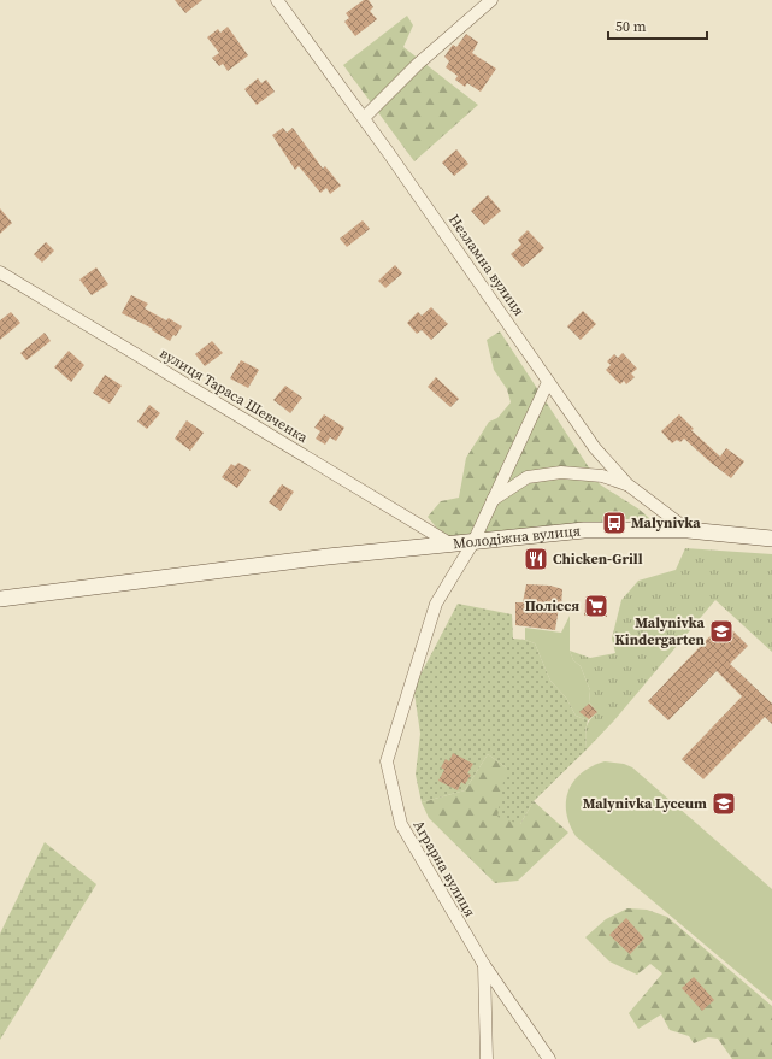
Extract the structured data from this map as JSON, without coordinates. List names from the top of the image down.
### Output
{
  "streets": {
    "street": [
      "Незламна вулиця",
      "вулиця Тараса Шевченка",
      "Молодіжна вулиця",
      "Аграрна вулиця"
    ]
  },
  "crossings": [
    ["Незламна вулиця", "Молодіжна вулиця"],
    ["Незламна вулиця", "Аграрна вулиця"],
    ["вулиця Тараса Шевченка", "Молодіжна вулиця"],
    ["Молодіжна вулиця", "Аграрна вулиця"]
  ],
  "places": {
    "bus stop": ["Malynivka"],
    "restaurant": ["Chicken-Grill"],
    "supermarket": ["Полісся"],
    "school or university": ["Malynivka Kindergarten", "Malynivka Lyceum"]
  },
  "scale_bar": "50 m"
}
